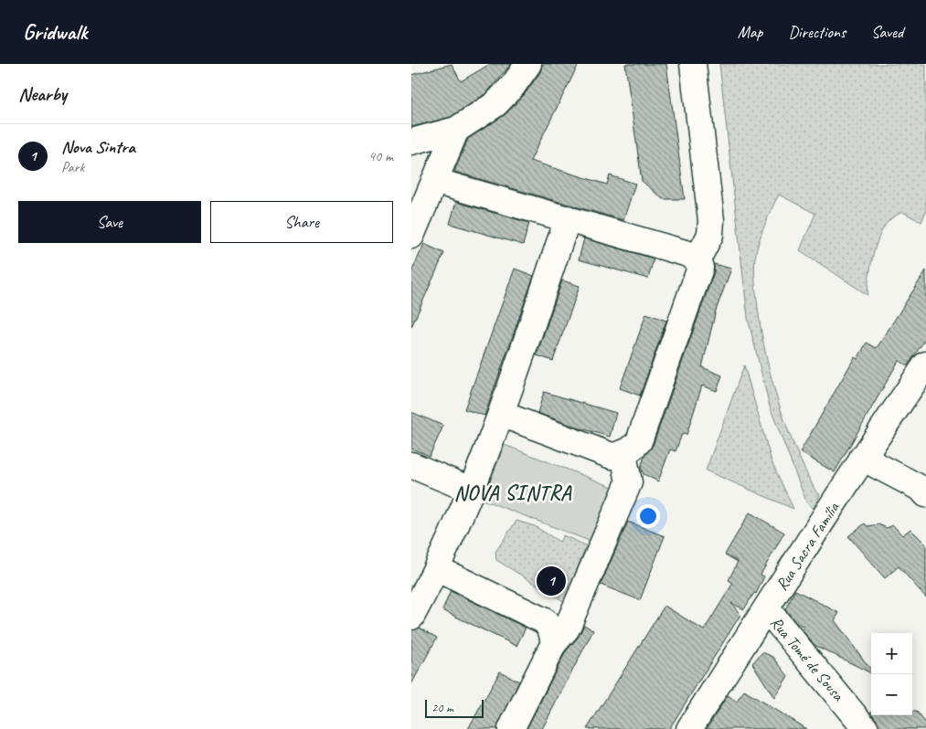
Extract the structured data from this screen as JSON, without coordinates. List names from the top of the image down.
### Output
{
  "streets": {
    "street": ["Rua Sacra Família", "Rua Tomé de Sousa"]
  },
  "crossings": [
    ["Rua Sacra Família", "Rua Tomé de Sousa"]
  ],
  "districts": ["NOVA SINTRA"],
  "scale_bar": "20 m",
  "page": {
    "header": "Gridwalk",
    "nav": ["Map", "Directions", "Saved"],
    "heading": "Nearby",
    "list": [
      {
        "mark": "1",
        "name": "Nova Sintra",
        "note": "Park",
        "value": "40 m"
      }
    ],
    "buttons": ["Save", "Share"],
    "pins": "1",
    "map_buttons": ["+", "−"],
    "scale": "20 m"
  }
}
